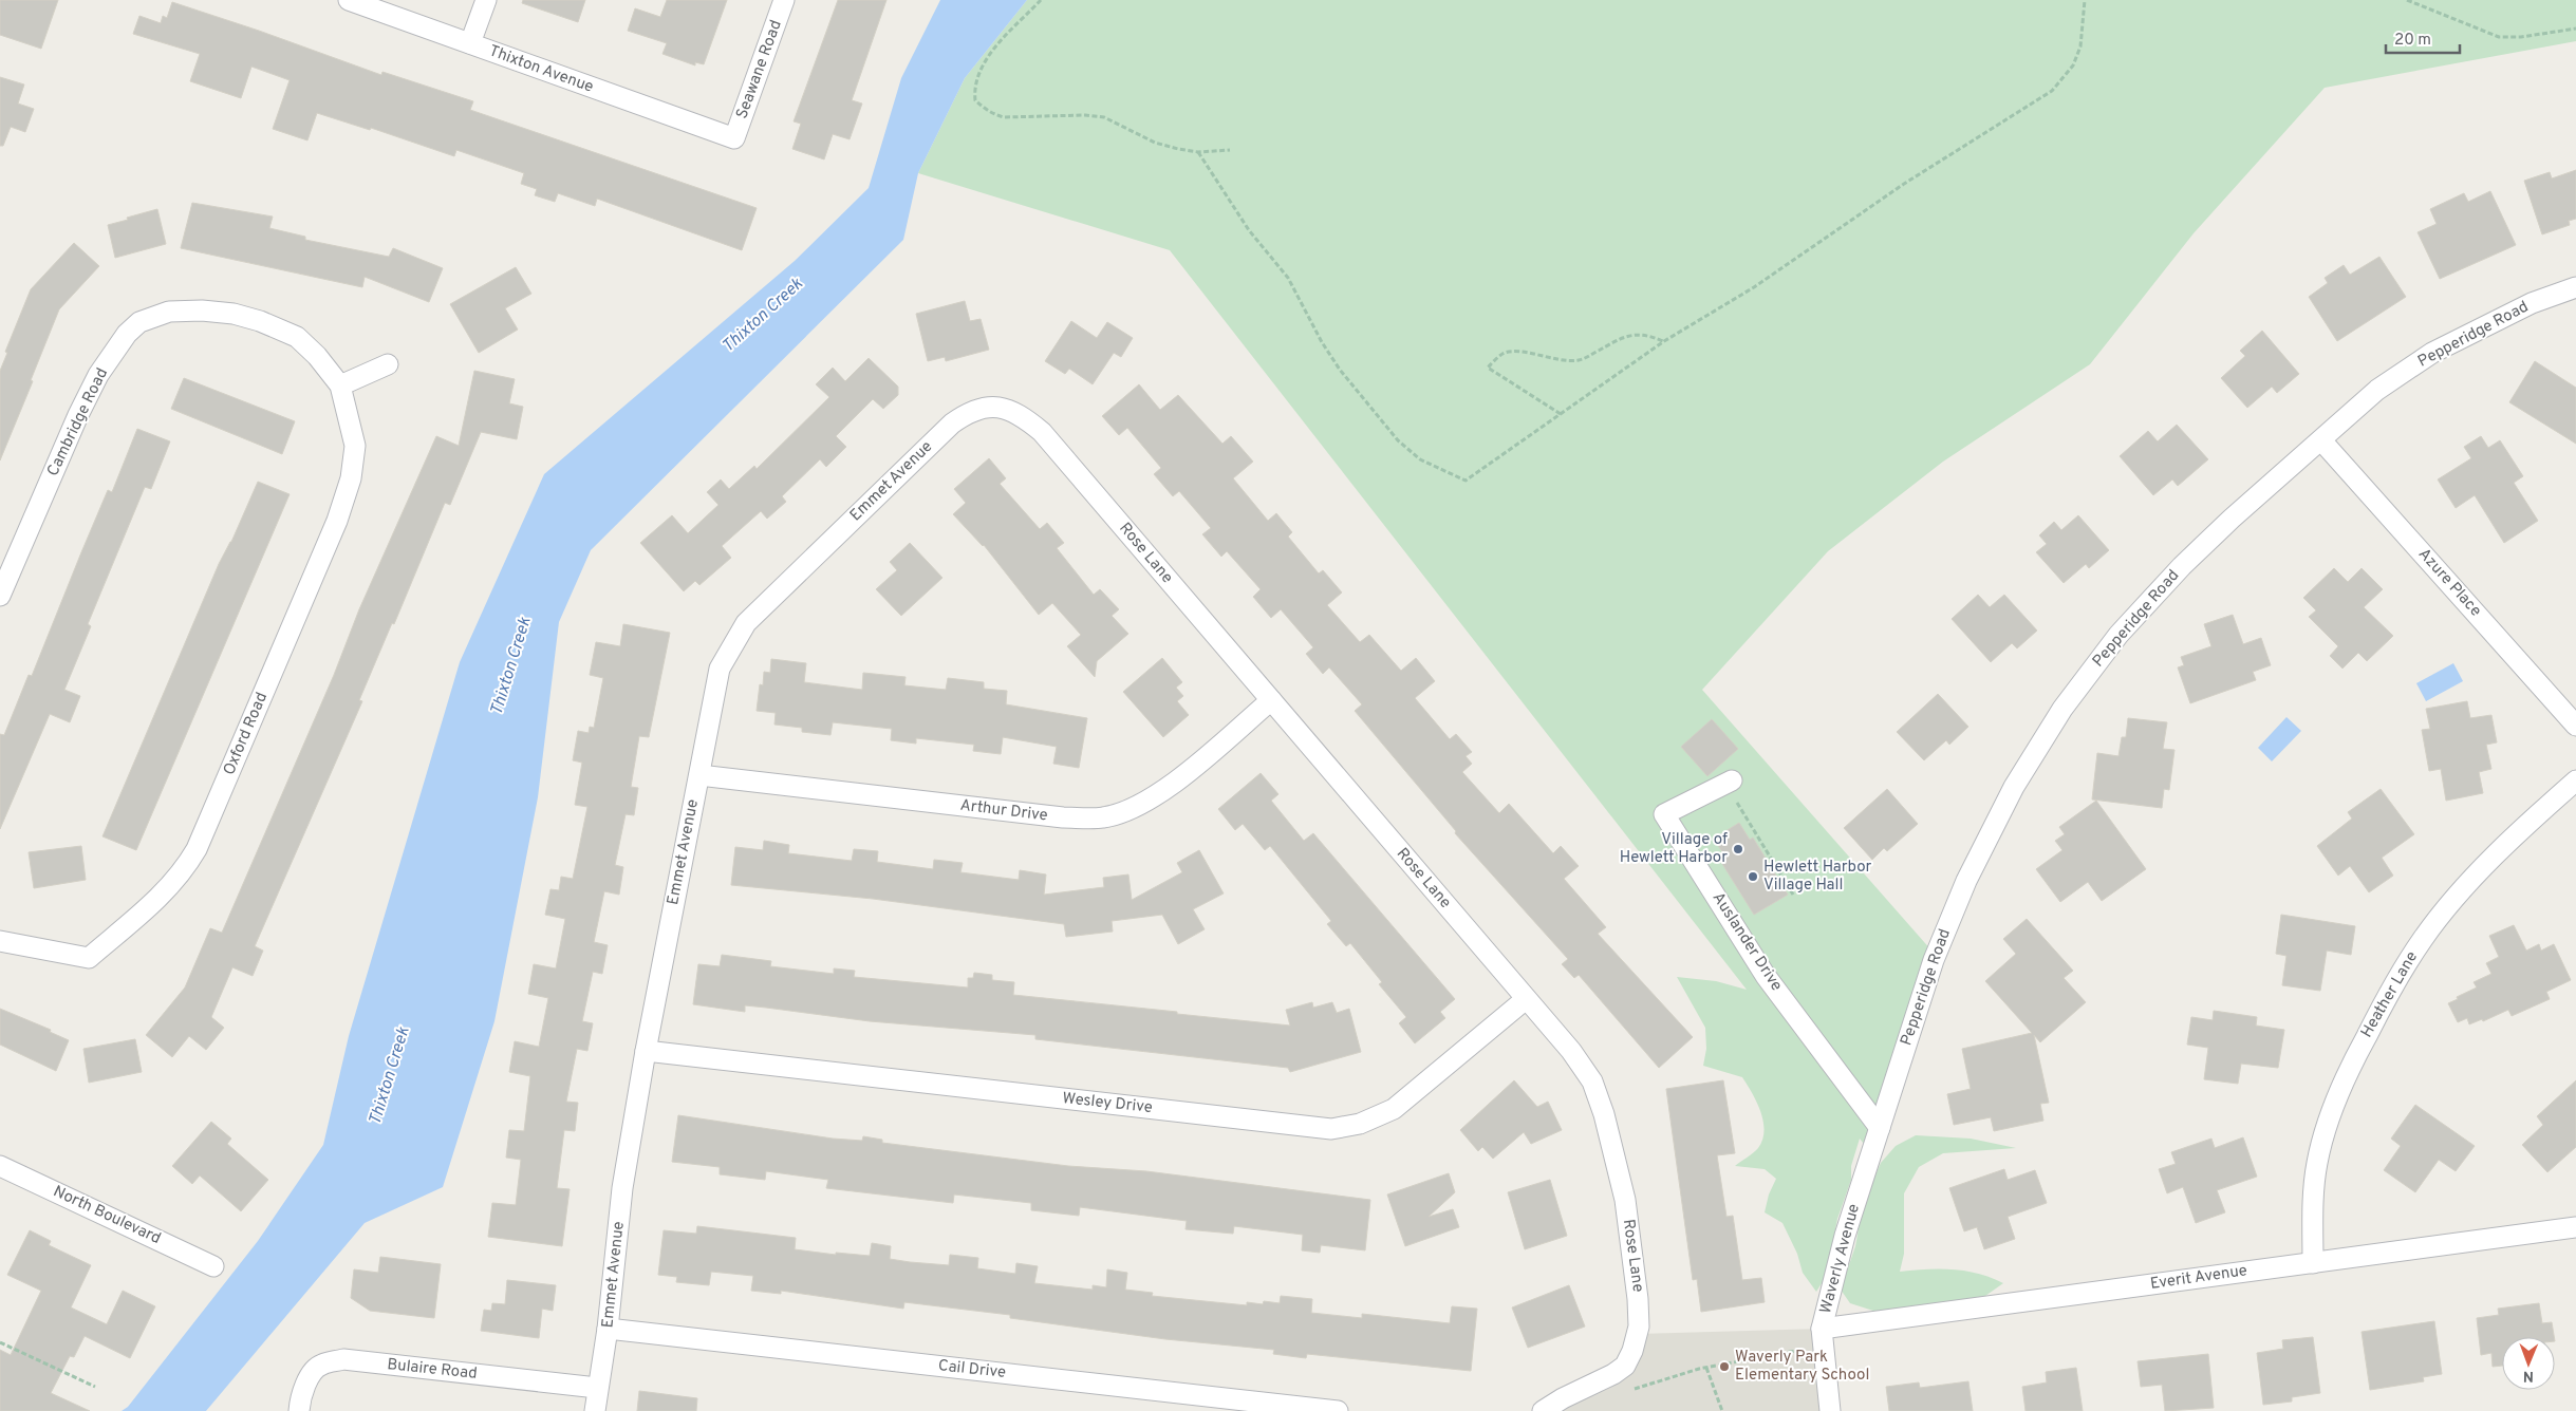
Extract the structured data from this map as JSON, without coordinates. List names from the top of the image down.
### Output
{
  "streets": {
    "street": [
      "Thixton Avenue",
      "Seawane Road",
      "Pepperidge Road",
      "Cambridge Road",
      "Emmet Avenue",
      "Rose Lane",
      "Azure Place",
      "Oxford Road",
      "Arthur Drive",
      "Auslander Drive",
      "Heather Lane",
      "Wesley Drive",
      "North Boulevard",
      "Waverly Avenue",
      "Everit Avenue",
      "Bulaire Road",
      "Cail Drive"
    ]
  },
  "crossings": [
    ["Thixton Avenue", "Seawane Road"],
    ["Pepperidge Road", "Azure Place"],
    ["Pepperidge Road", "Auslander Drive"],
    ["Pepperidge Road", "Waverly Avenue"],
    ["Cambridge Road", "Oxford Road"],
    ["Emmet Avenue", "Rose Lane"],
    ["Emmet Avenue", "Arthur Drive"],
    ["Emmet Avenue", "Wesley Drive"],
    ["Emmet Avenue", "Bulaire Road"],
    ["Emmet Avenue", "Cail Drive"],
    ["Rose Lane", "Arthur Drive"],
    ["Rose Lane", "Wesley Drive"],
    ["Auslander Drive", "Waverly Avenue"],
    ["Heather Lane", "Everit Avenue"],
    ["Waverly Avenue", "Everit Avenue"]
  ],
  "water": ["Thixton Creek"],
  "places": ["Village of Hewlett Harbor", "Hewlett Harbor Village Hall", "Waverly Park Elementary School"],
  "scale_bar": "20 m",
  "north": "bottom"
}
